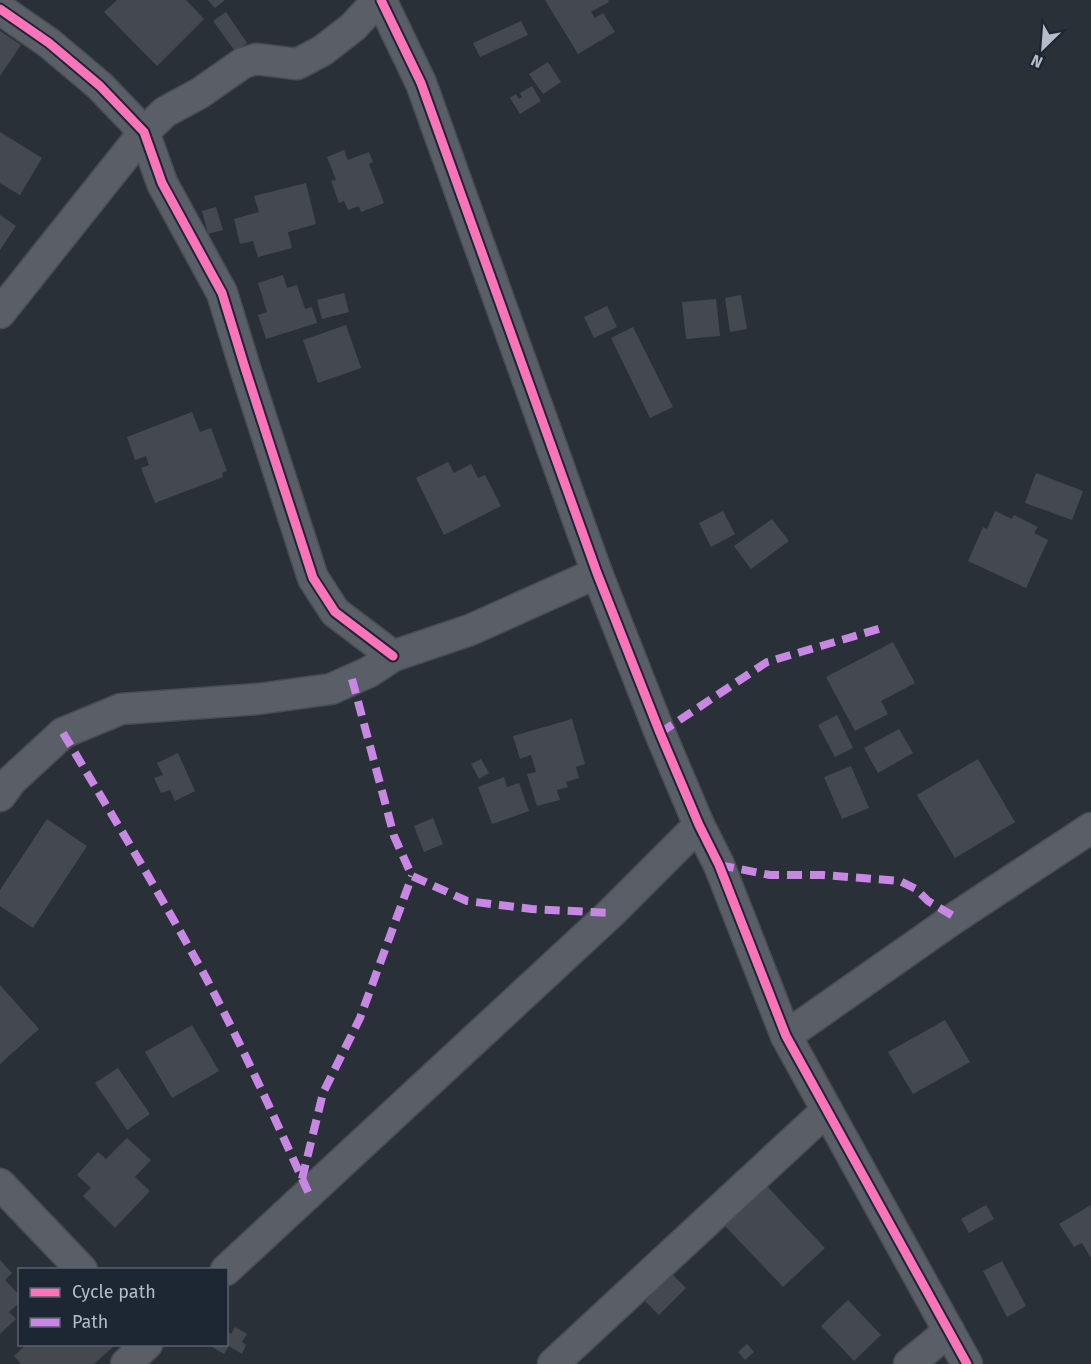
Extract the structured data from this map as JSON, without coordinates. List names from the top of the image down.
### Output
{
  "legend": ["Cycle path", "Path"],
  "north": "bottom left"
}
